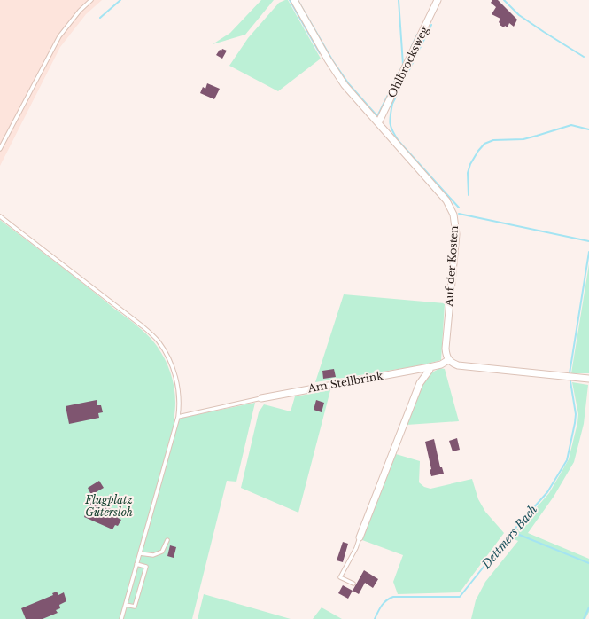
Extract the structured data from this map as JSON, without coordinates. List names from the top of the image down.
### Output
{
  "streets": {
    "street": ["Ohlbrocksweg", "Auf der Kosten", "Am Stellbrink"]
  },
  "crossings": [
    ["Ohlbrocksweg", "Auf der Kosten"]
  ],
  "water": ["Dettmers Bach"],
  "parks": ["Flugplatz Gütersloh"]
}
